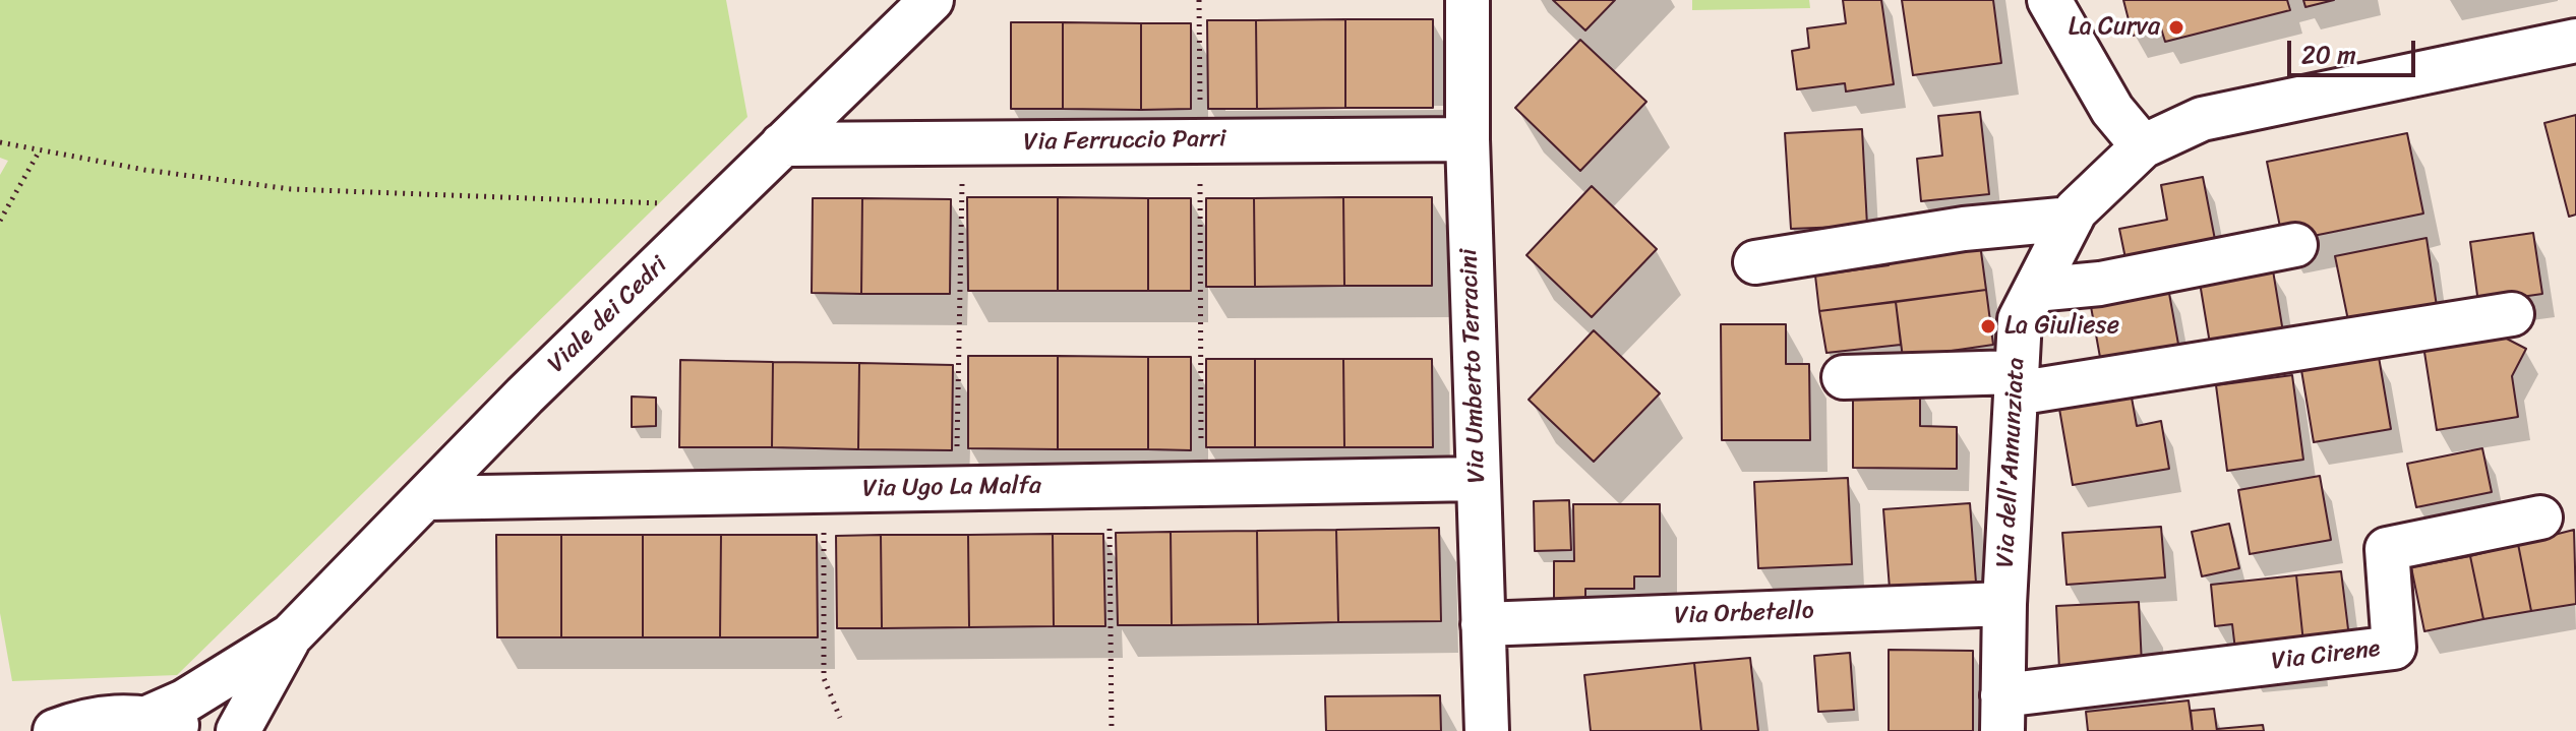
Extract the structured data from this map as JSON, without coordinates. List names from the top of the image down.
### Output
{
  "streets": {
    "street": [
      "Via Ferruccio Parri",
      "Viale dei Cedri",
      "Via Umberto Terracini",
      "Via dell'Annunziata",
      "Via Ugo La Malfa",
      "Via Orbetello",
      "Via Cirene"
    ]
  },
  "crossings": [
    ["Via Ferruccio Parri", "Viale dei Cedri"],
    ["Via Ferruccio Parri", "Via Umberto Terracini"],
    ["Viale dei Cedri", "Via Ugo La Malfa"],
    ["Via Umberto Terracini", "Via Ugo La Malfa"],
    ["Via Umberto Terracini", "Via Orbetello"],
    ["Via dell'Annunziata", "Via Orbetello"],
    ["Via dell'Annunziata", "Via Cirene"]
  ],
  "places": ["La Curva", "La Giuliese"],
  "scale_bar": "20 m"
}
